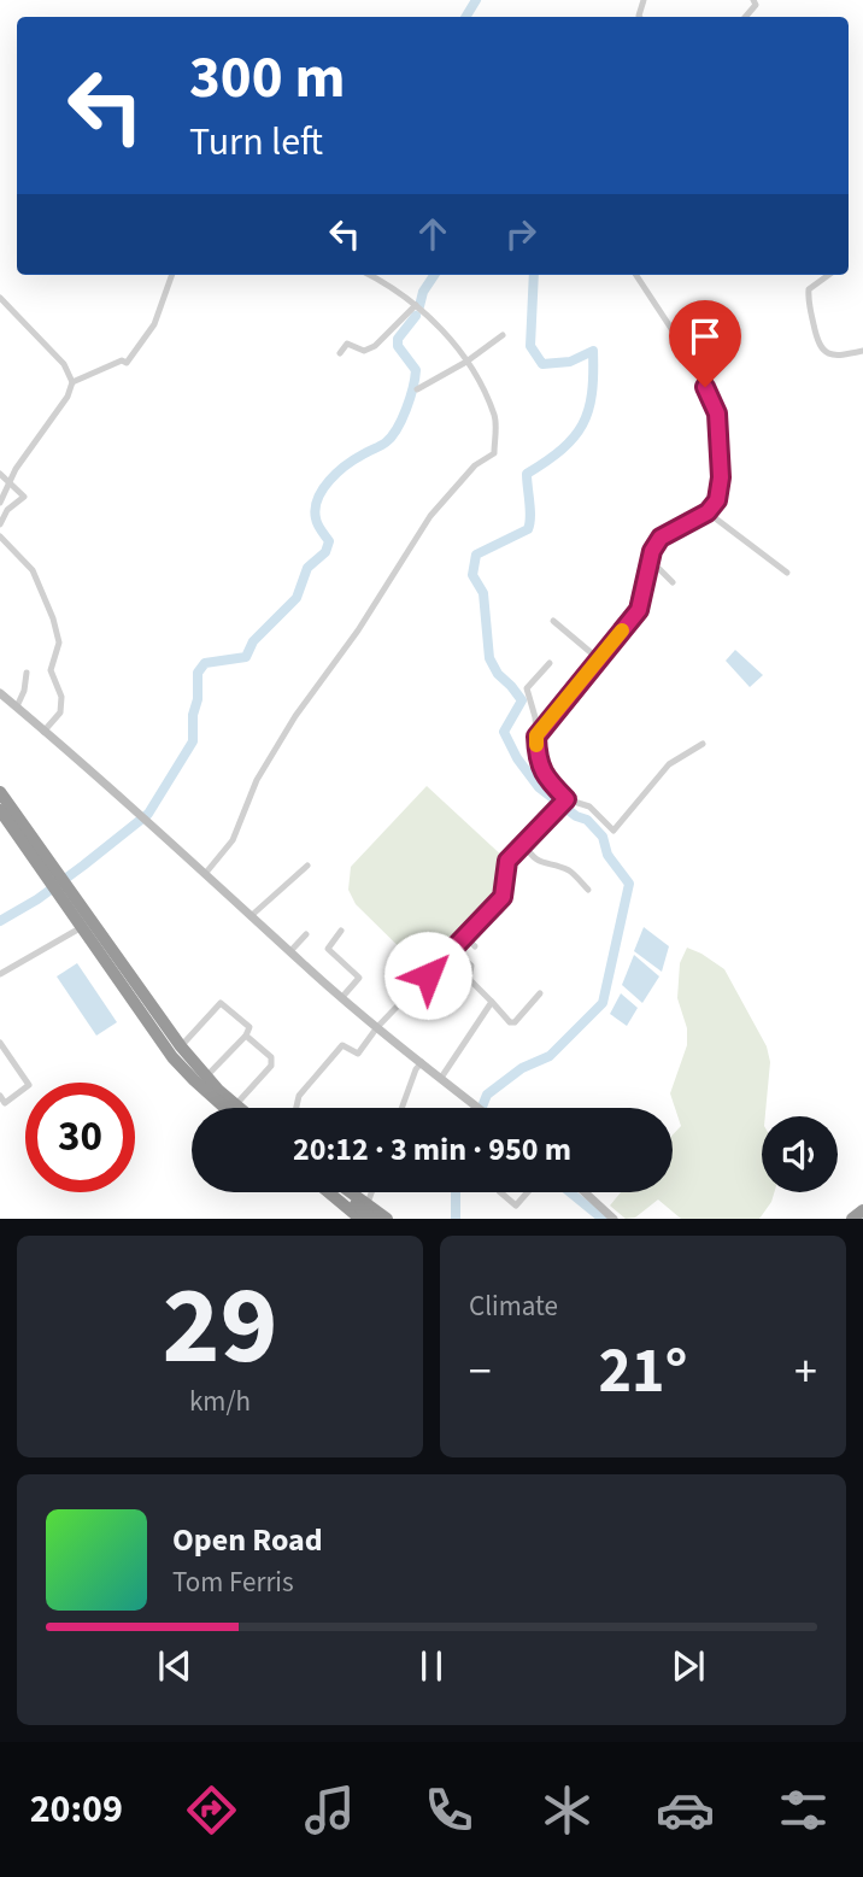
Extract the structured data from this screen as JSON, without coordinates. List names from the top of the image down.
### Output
{
  "page": {
    "turn": ["300 m", "Turn left"],
    "limit": "30",
    "trip": "20:12 · 3 min · 950 m",
    "tile": [
      ["29", "km/h"],
      "Climate"
    ],
    "heat": ["−", "21°", "+"],
    "song": ["Open Road", "Tom Ferris"],
    "tabs": "20:09"
  }
}
